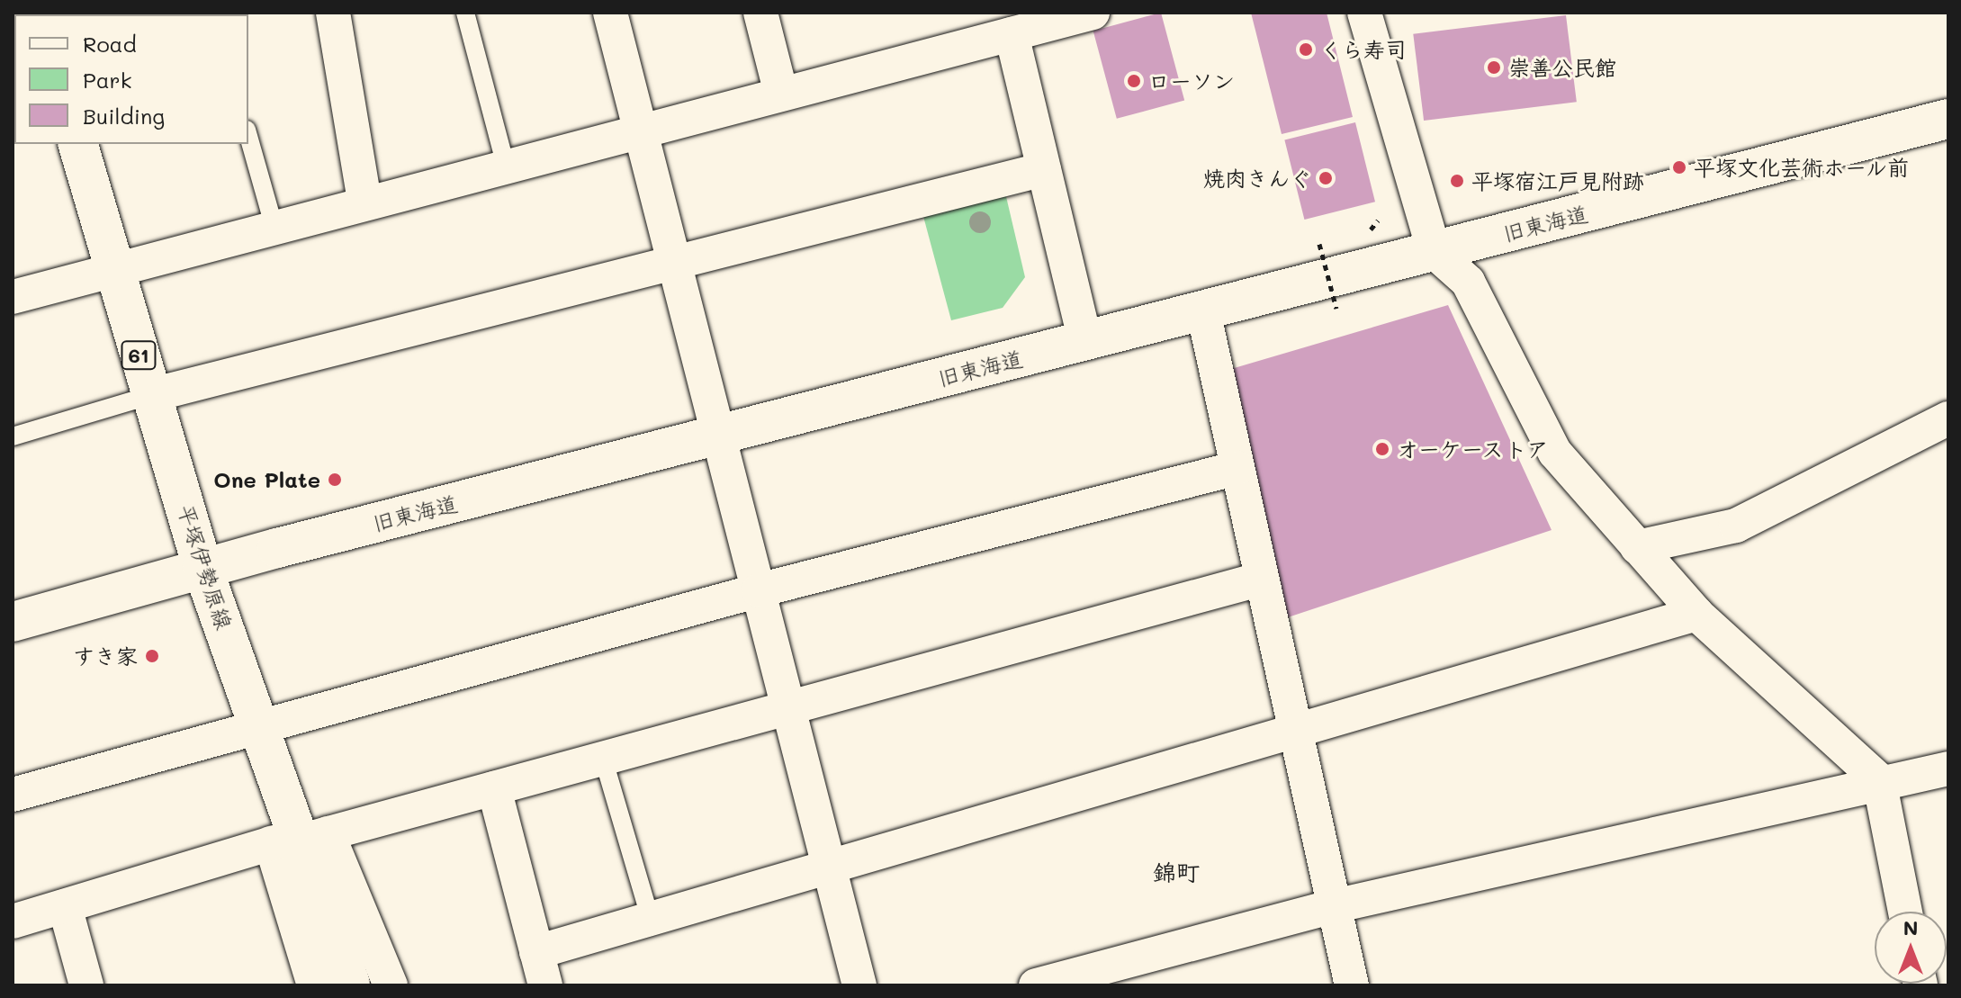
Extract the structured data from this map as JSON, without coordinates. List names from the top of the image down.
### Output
{
  "streets": {
    "street": ["旧東海道", "61", "平塚伊勢原線"]
  },
  "crossings": [
    ["旧東海道", "平塚伊勢原線"]
  ],
  "districts": ["錦町"],
  "places": [
    "くら寿司",
    "崇善公民館",
    "ローソン",
    "平塚文化芸術ホール前",
    "焼肉きんぐ",
    "平塚宿江戸見附跡",
    "オーケーストア",
    "One Plate",
    "すき家"
  ],
  "legend": ["Road", "Park", "Building"],
  "north": "top"
}
